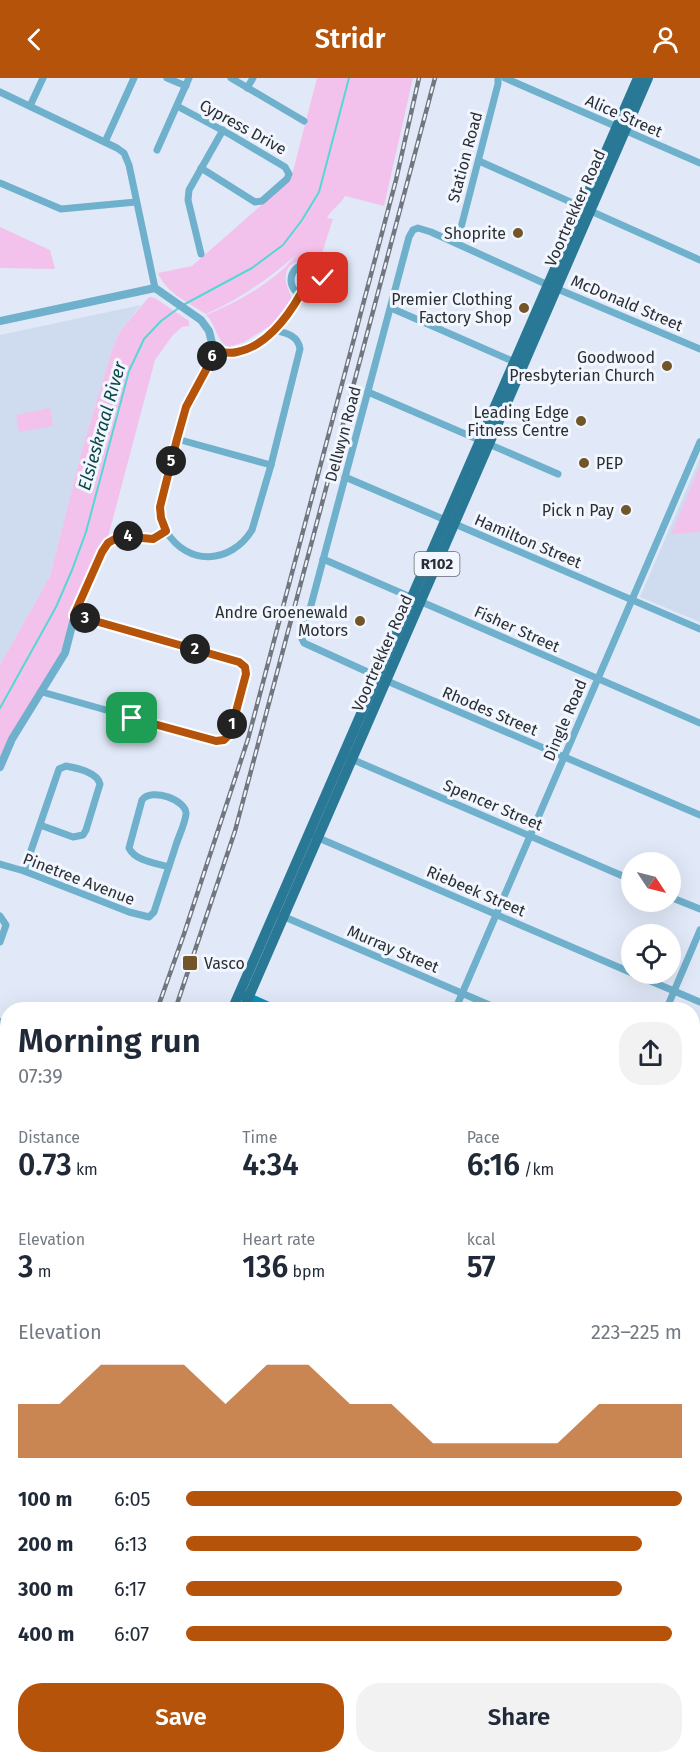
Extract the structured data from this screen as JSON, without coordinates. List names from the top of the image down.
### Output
{
  "streets": {
    "main road": ["Voortrekker Road", "R102"],
    "street": [
      "Alice Street",
      "Cypress Drive",
      "Station Road",
      "McDonald Street",
      "Dellwyn Road",
      "Hamilton Street",
      "Fisher Street",
      "Rhodes Street",
      "Dingle Road",
      "Spencer Street",
      "Pinetree Avenue",
      "Riebeek Street",
      "Murray Street"
    ]
  },
  "crossings": [
    ["Alice Street", "Voortrekker Road"],
    ["Station Road", "McDonald Street"],
    ["Voortrekker Road", "McDonald Street"],
    ["Voortrekker Road", "Hamilton Street"],
    ["Voortrekker Road", "Fisher Street"],
    ["Voortrekker Road", "Rhodes Street"],
    ["Voortrekker Road", "Spencer Street"],
    ["Voortrekker Road", "Riebeek Street"],
    ["Voortrekker Road", "Murray Street"],
    ["McDonald Street", "Dellwyn Road"],
    ["Dellwyn Road", "Hamilton Street"],
    ["Dellwyn Road", "Fisher Street"],
    ["Dellwyn Road", "Rhodes Street"],
    ["Hamilton Street", "Dingle Road"],
    ["Fisher Street", "Dingle Road"],
    ["Rhodes Street", "Dingle Road"],
    ["Dingle Road", "Spencer Street"],
    ["Dingle Road", "Riebeek Street"],
    ["Dingle Road", "Murray Street"]
  ],
  "water": ["Elsieskraal River"],
  "places": {
    "other": [
      "Shoprite",
      "Premier Clothing Factory Shop",
      "Goodwood Presbyterian Church",
      "Leading Edge Fitness Centre",
      "PEP",
      "Pick n Pay",
      "Andre Groenewald Motors"
    ],
    "transit": ["Vasco"]
  },
  "north": "bottom right",
  "page": {
    "header": "Stridr",
    "pins": [
      "6",
      "5",
      "4",
      "3",
      "2",
      "1"
    ],
    "heading": ["Morning run", "07:39"],
    "stats": [
      ["Distance", "0.73 km"],
      ["Time", "4:34"],
      ["Pace", "6:16 /km"],
      ["Elevation", "3 m"],
      ["Heart rate", "136 bpm"],
      ["kcal", "57"]
    ],
    "chart": ["Elevation", "223–225 m"],
    "list": [
      {
        "name": "100 m",
        "note": "6:05"
      },
      {
        "name": "200 m",
        "note": "6:13"
      },
      {
        "name": "300 m",
        "note": "6:17"
      },
      {
        "name": "400 m",
        "note": "6:07"
      }
    ],
    "buttons": ["Save", "Share"]
  }
}
